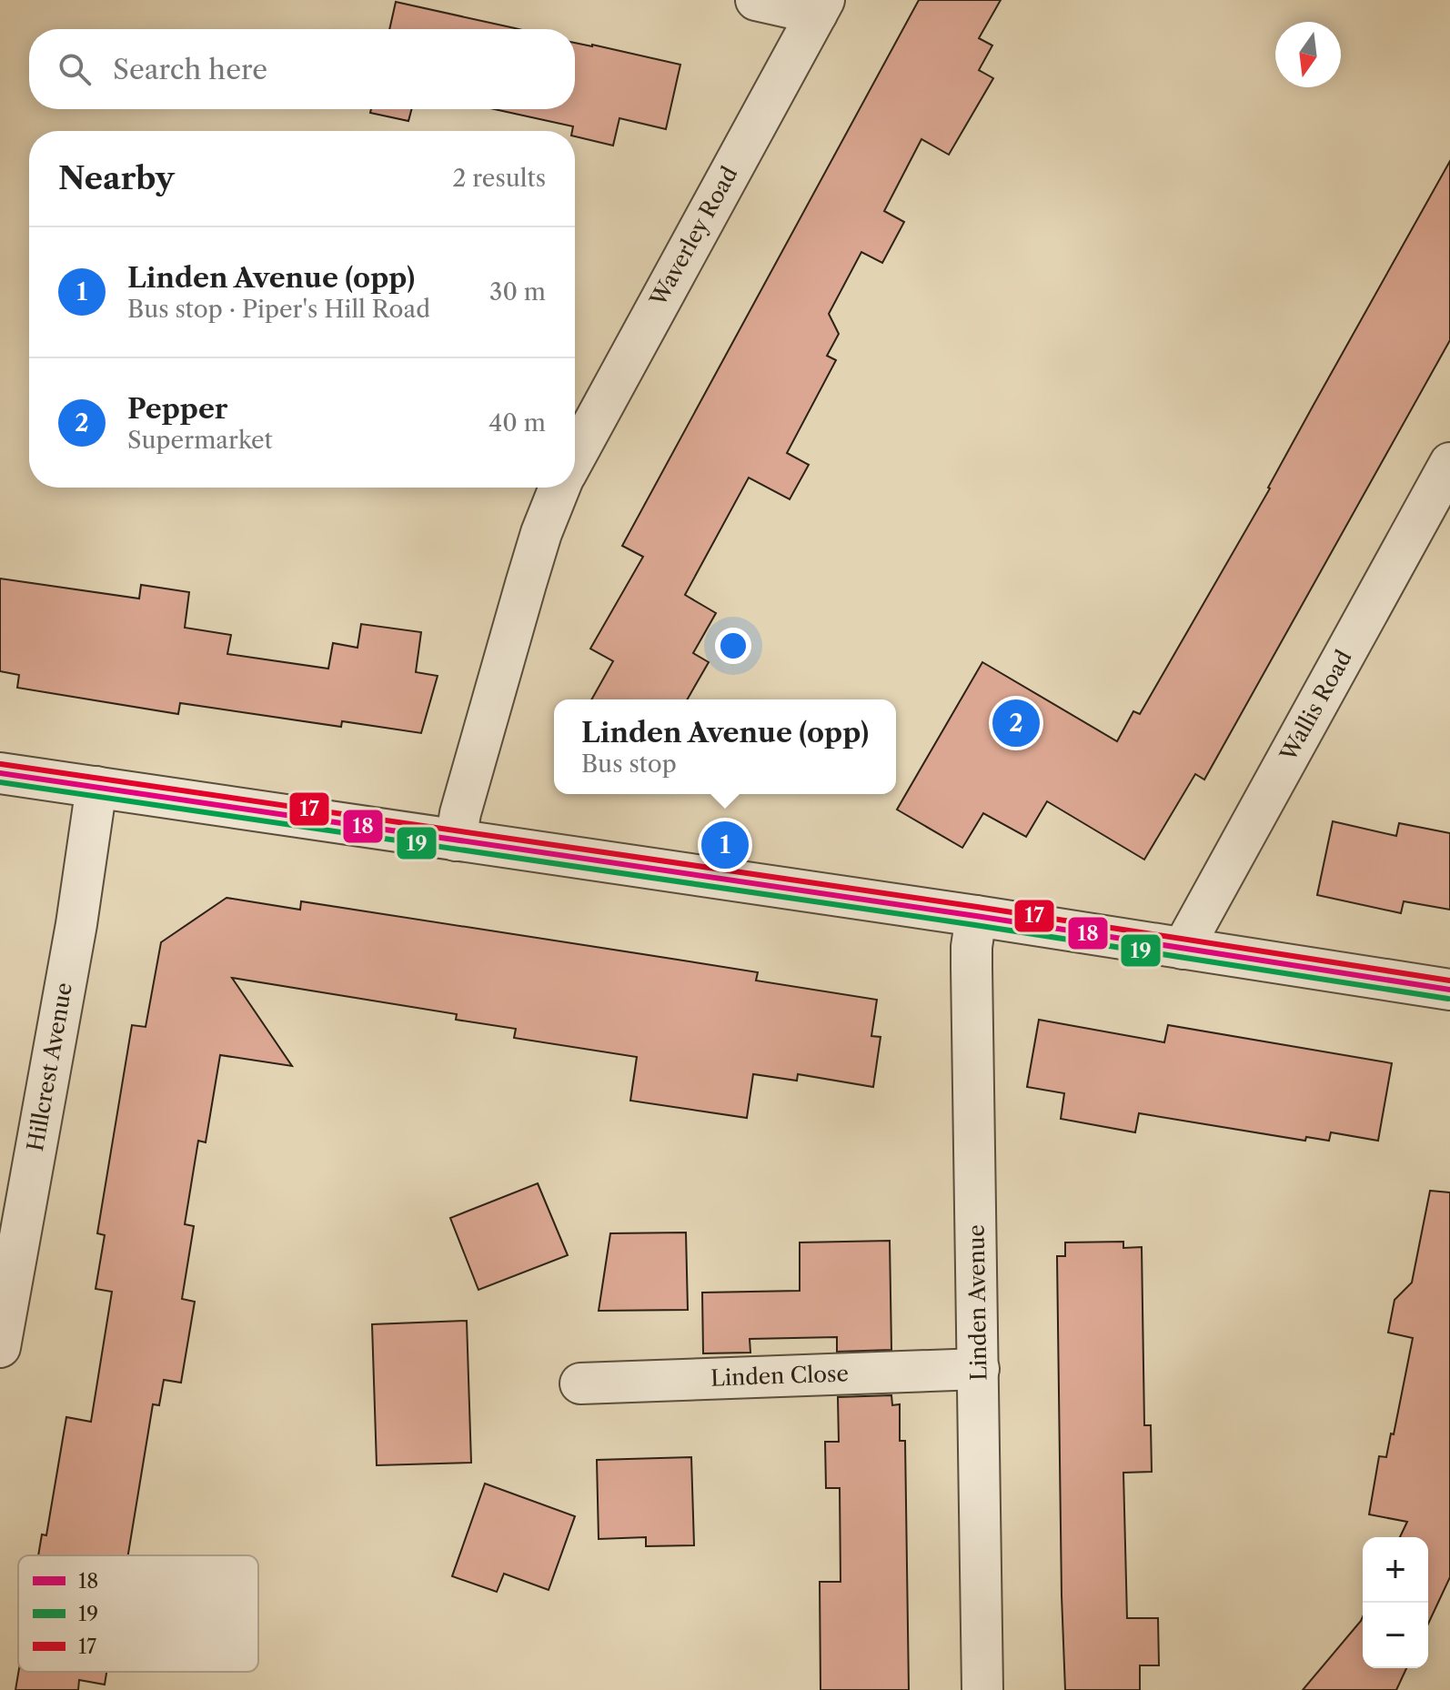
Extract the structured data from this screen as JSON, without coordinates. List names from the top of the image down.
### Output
{
  "streets": {
    "street": [
      "Waverley Road",
      "Wallis Road",
      "Hillcrest Avenue",
      "Linden Avenue",
      "Linden Close"
    ]
  },
  "crossings": [
    ["Linden Avenue", "Linden Close"]
  ],
  "lines": ["transit line 17", "transit line 18", "transit line 19"],
  "legend": ["18", "19", "17"],
  "north": "bottom",
  "page": {
    "search": "Search here",
    "heading": ["Nearby", "2 results"],
    "list": [
      {
        "mark": "1",
        "name": "Linden Avenue (opp)",
        "note": "Bus stop · Piper's Hill Road",
        "value": "30 m"
      },
      {
        "mark": "2",
        "name": "Pepper",
        "note": "Supermarket",
        "value": "40 m"
      }
    ],
    "pins": ["2", "1"],
    "popup": ["Linden Avenue (opp)", "Bus stop"],
    "map_buttons": ["+", "−"]
  }
}
